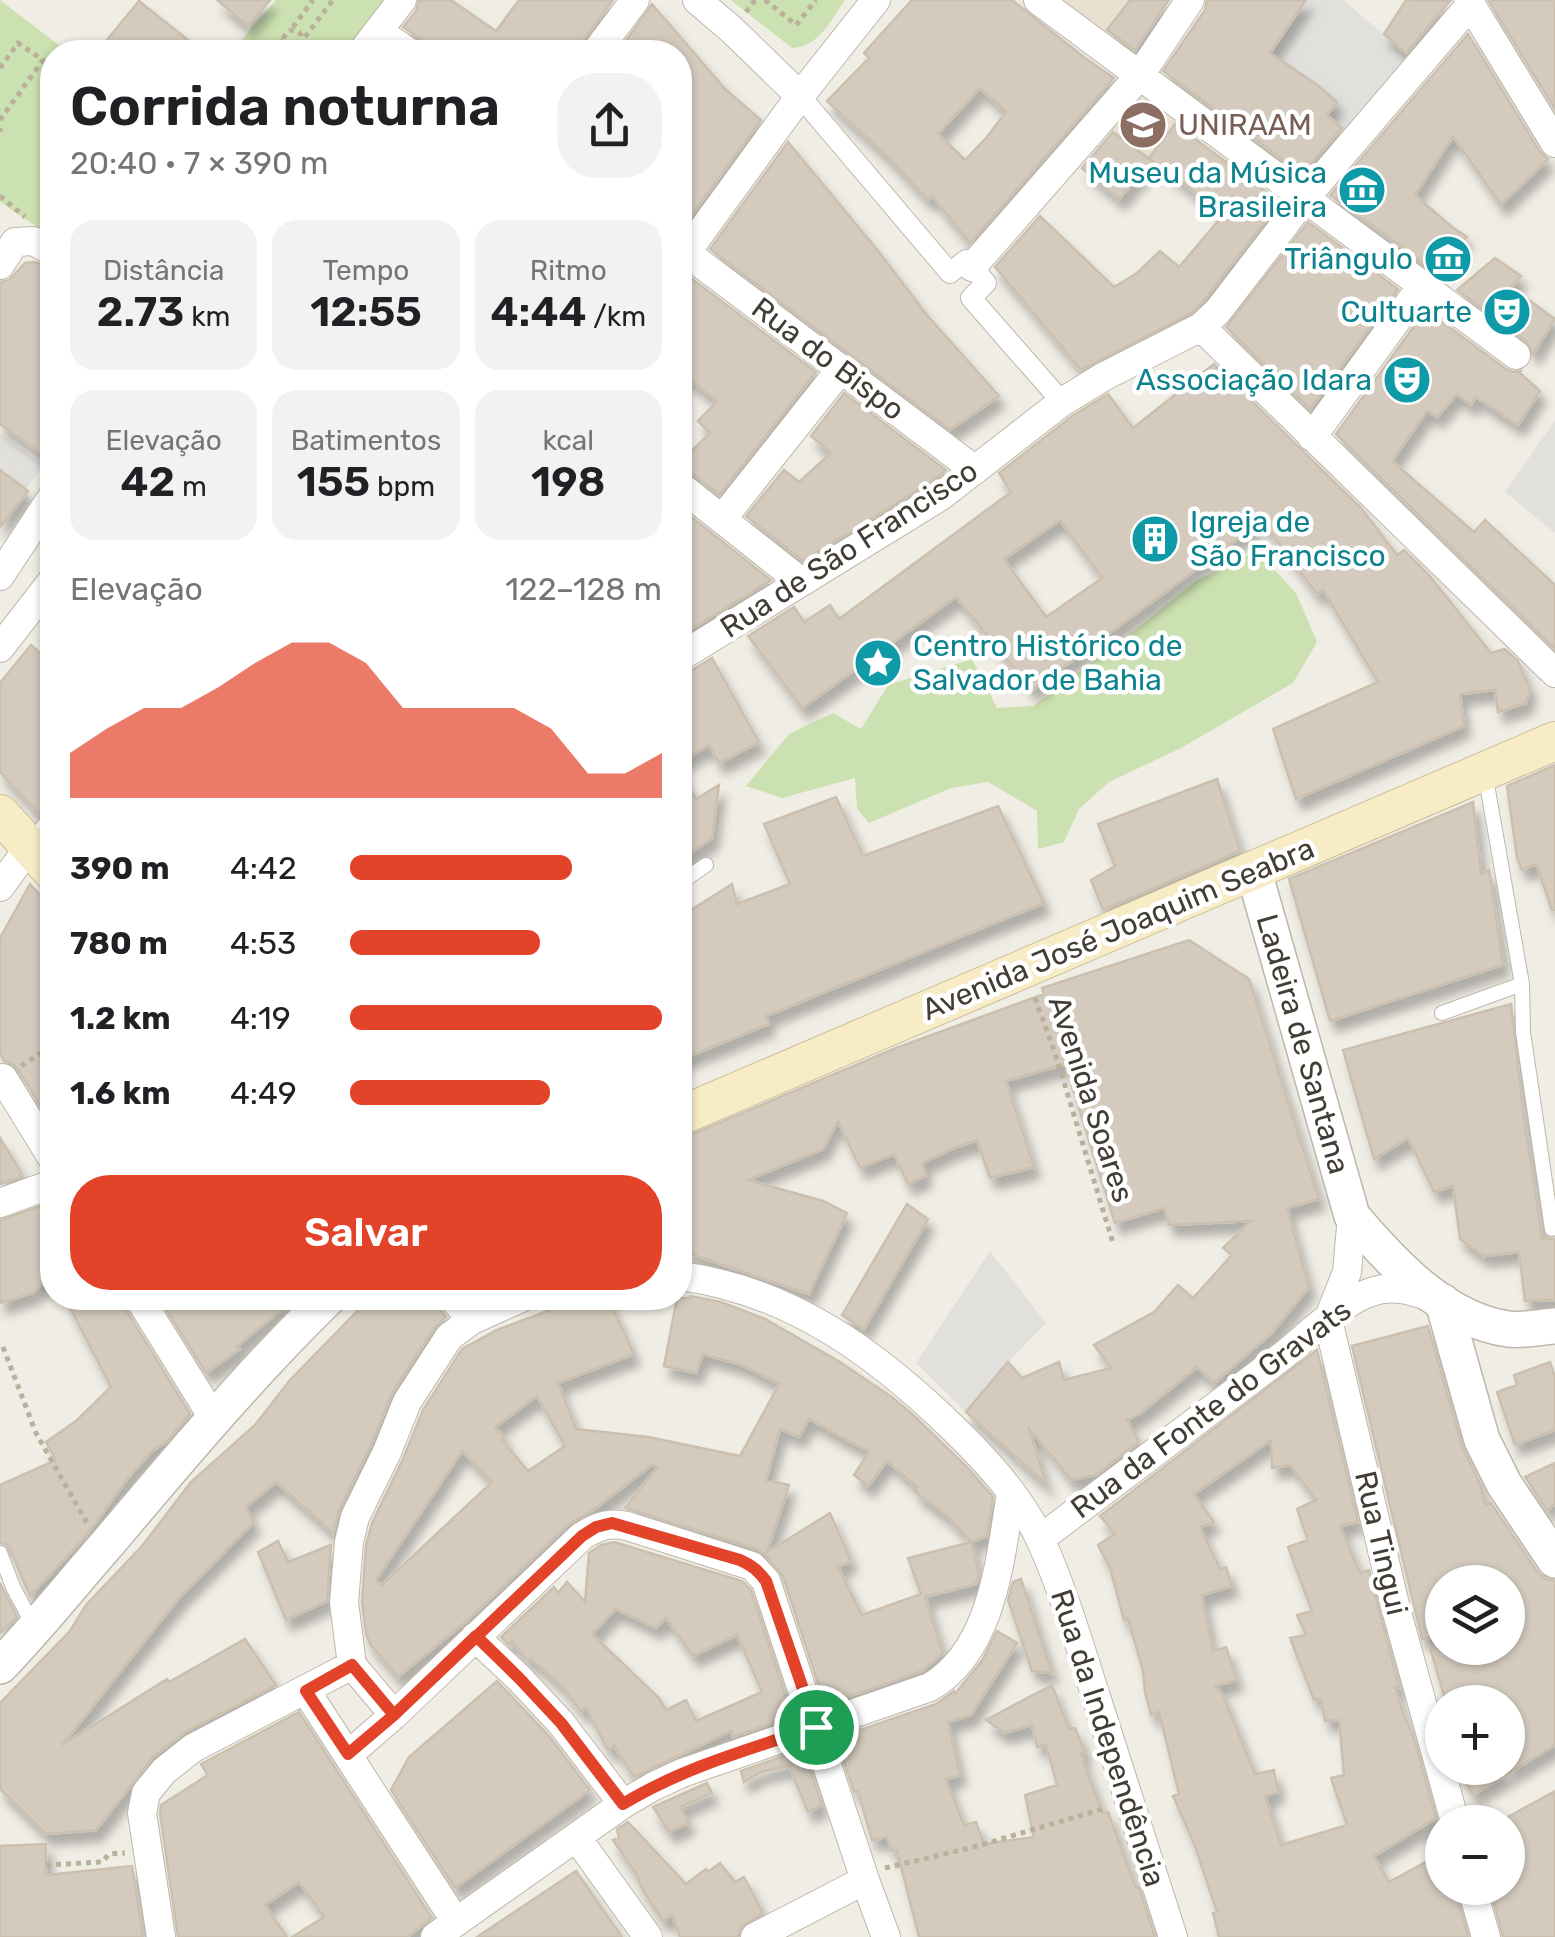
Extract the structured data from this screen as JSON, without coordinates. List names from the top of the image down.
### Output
{
  "streets": {
    "main road": ["Avenida José Joaquim Seabra"],
    "street": [
      "Rua do Bispo",
      "Rua de São Francisco",
      "Ladeira de Santana",
      "Rua da Fonte do Gravats",
      "Rua Tingui",
      "Rua da Independência"
    ],
    "path": ["Avenida Soares"]
  },
  "crossings": [
    ["Rua do Bispo", "Rua de São Francisco"],
    ["Avenida José Joaquim Seabra", "Ladeira de Santana"],
    ["Avenida José Joaquim Seabra", "Avenida Soares"],
    ["Ladeira de Santana", "Rua da Fonte do Gravats"],
    ["Ladeira de Santana", "Rua Tingui"],
    ["Rua da Fonte do Gravats", "Rua Tingui"],
    ["Rua da Fonte do Gravats", "Rua da Independência"]
  ],
  "places": {
    "school or university": ["UNIRAAM"],
    "museum": ["Museu da Música Brasileira", "Triângulo"],
    "theatre": ["Cultuarte", "Associação Idara"],
    "building": ["Igreja de São Francisco"],
    "place": ["Centro Histórico de Salvador de Bahia"]
  },
  "page": {
    "heading": ["Corrida noturna", "20:40 · 7 × 390 m"],
    "stats": [
      ["Distância", "2.73 km"],
      ["Tempo", "12:55"],
      ["Ritmo", "4:44 /km"],
      ["Elevação", "42 m"],
      ["Batimentos", "155 bpm"],
      ["kcal", "198"]
    ],
    "chart": ["Elevação", "122–128 m"],
    "list": [
      {
        "name": "390 m",
        "note": "4:42"
      },
      {
        "name": "780 m",
        "note": "4:53"
      },
      {
        "name": "1.2 km",
        "note": "4:19"
      },
      {
        "name": "1.6 km",
        "note": "4:49"
      }
    ],
    "buttons": "Salvar",
    "map_buttons": ["+", "−"]
  }
}
